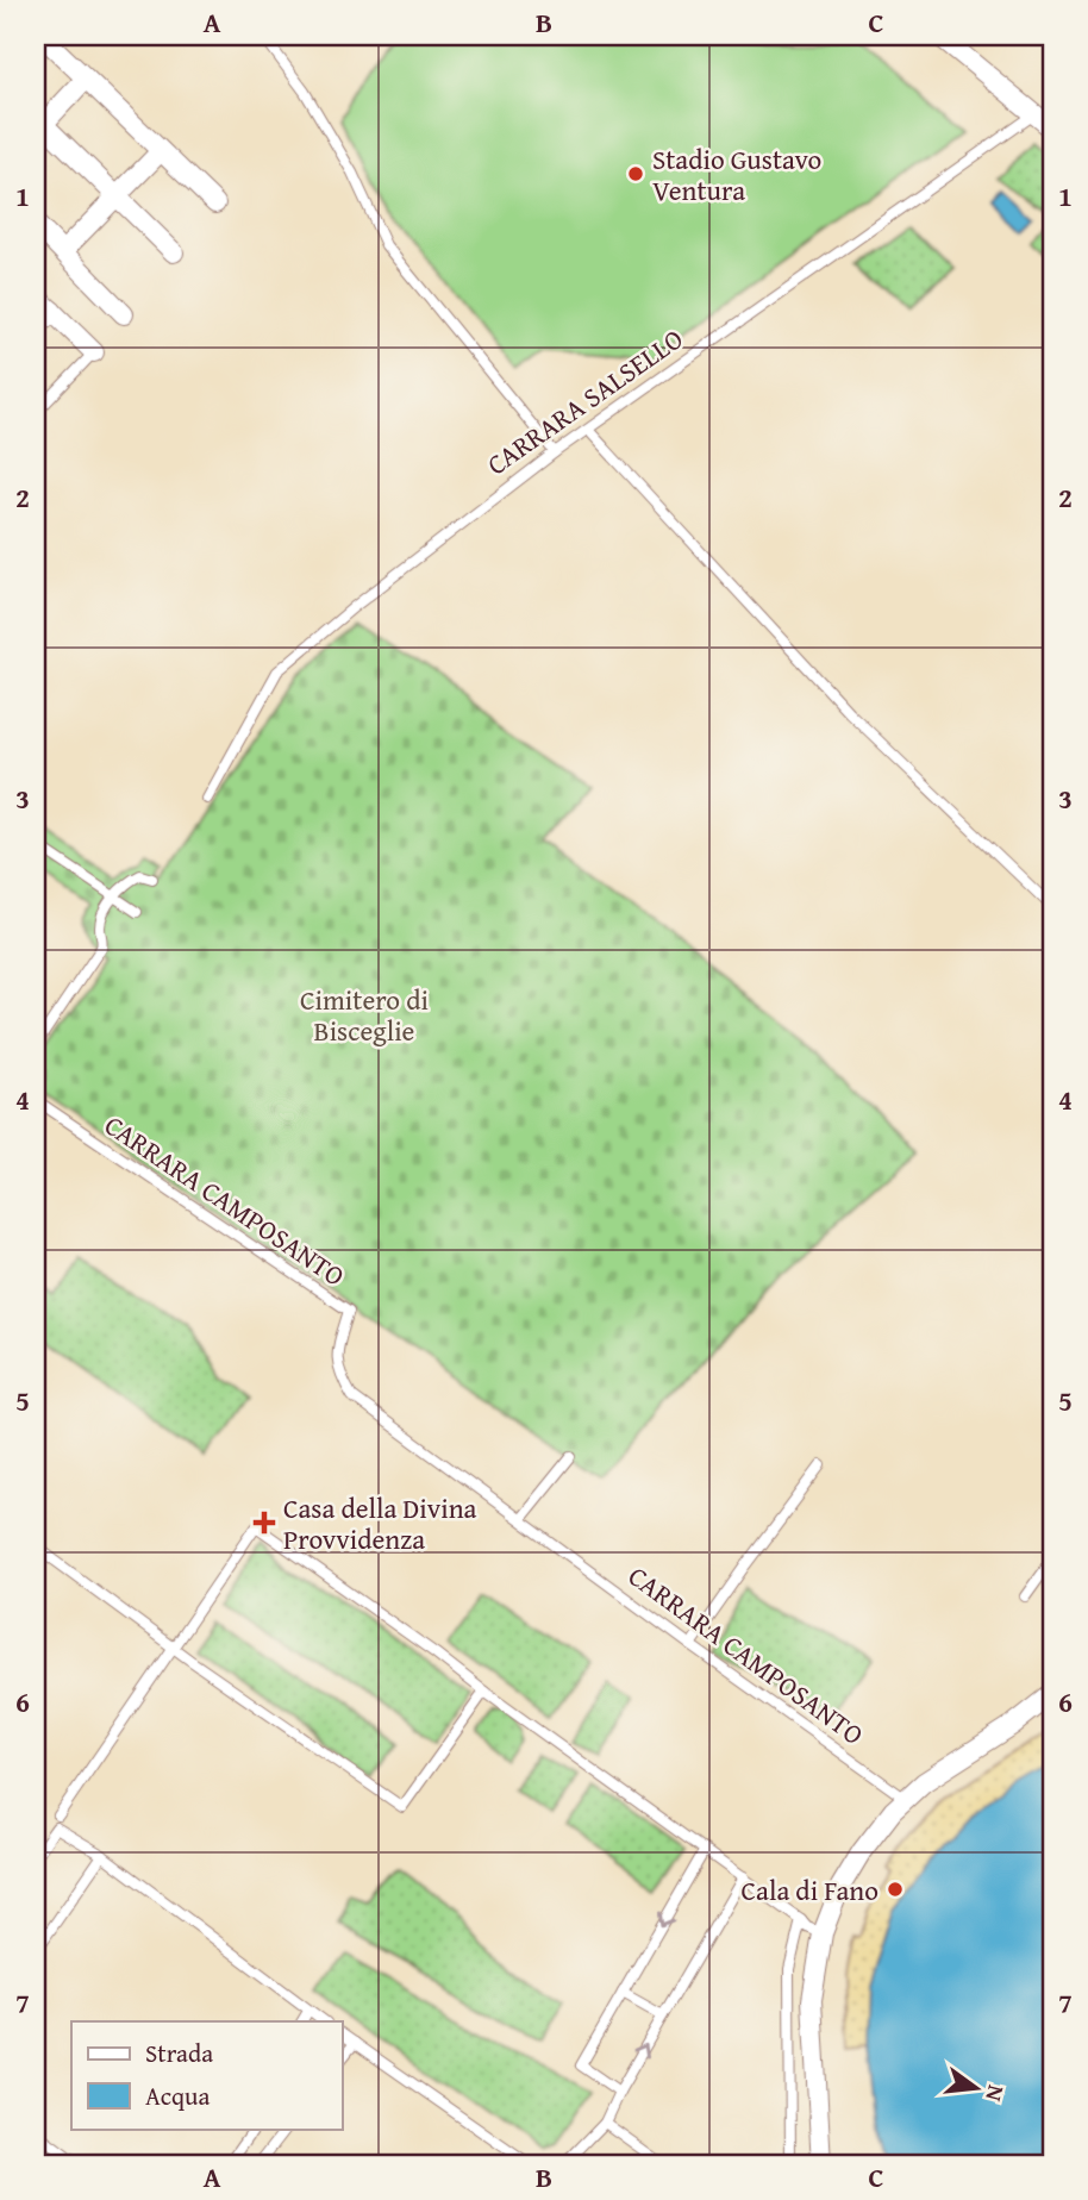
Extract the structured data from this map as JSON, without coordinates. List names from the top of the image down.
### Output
{
  "streets": {
    "street": ["CARRARA SALSELLO"],
    "lane": ["CARRARA CAMPOSANTO"]
  },
  "parks": ["Cimitero di Bisceglie"],
  "places": {
    "other": ["Stadio Gustavo Ventura", "Cala di Fano"],
    "health": ["Casa della Divina Provvidenza"]
  },
  "legend": ["Strada", "Acqua"],
  "north": "right",
  "grid": {
    "columns": ["A", "B", "C"],
    "rows": [
      "1",
      "2",
      "3",
      "4",
      "5",
      "6",
      "7"
    ]
  }
}
